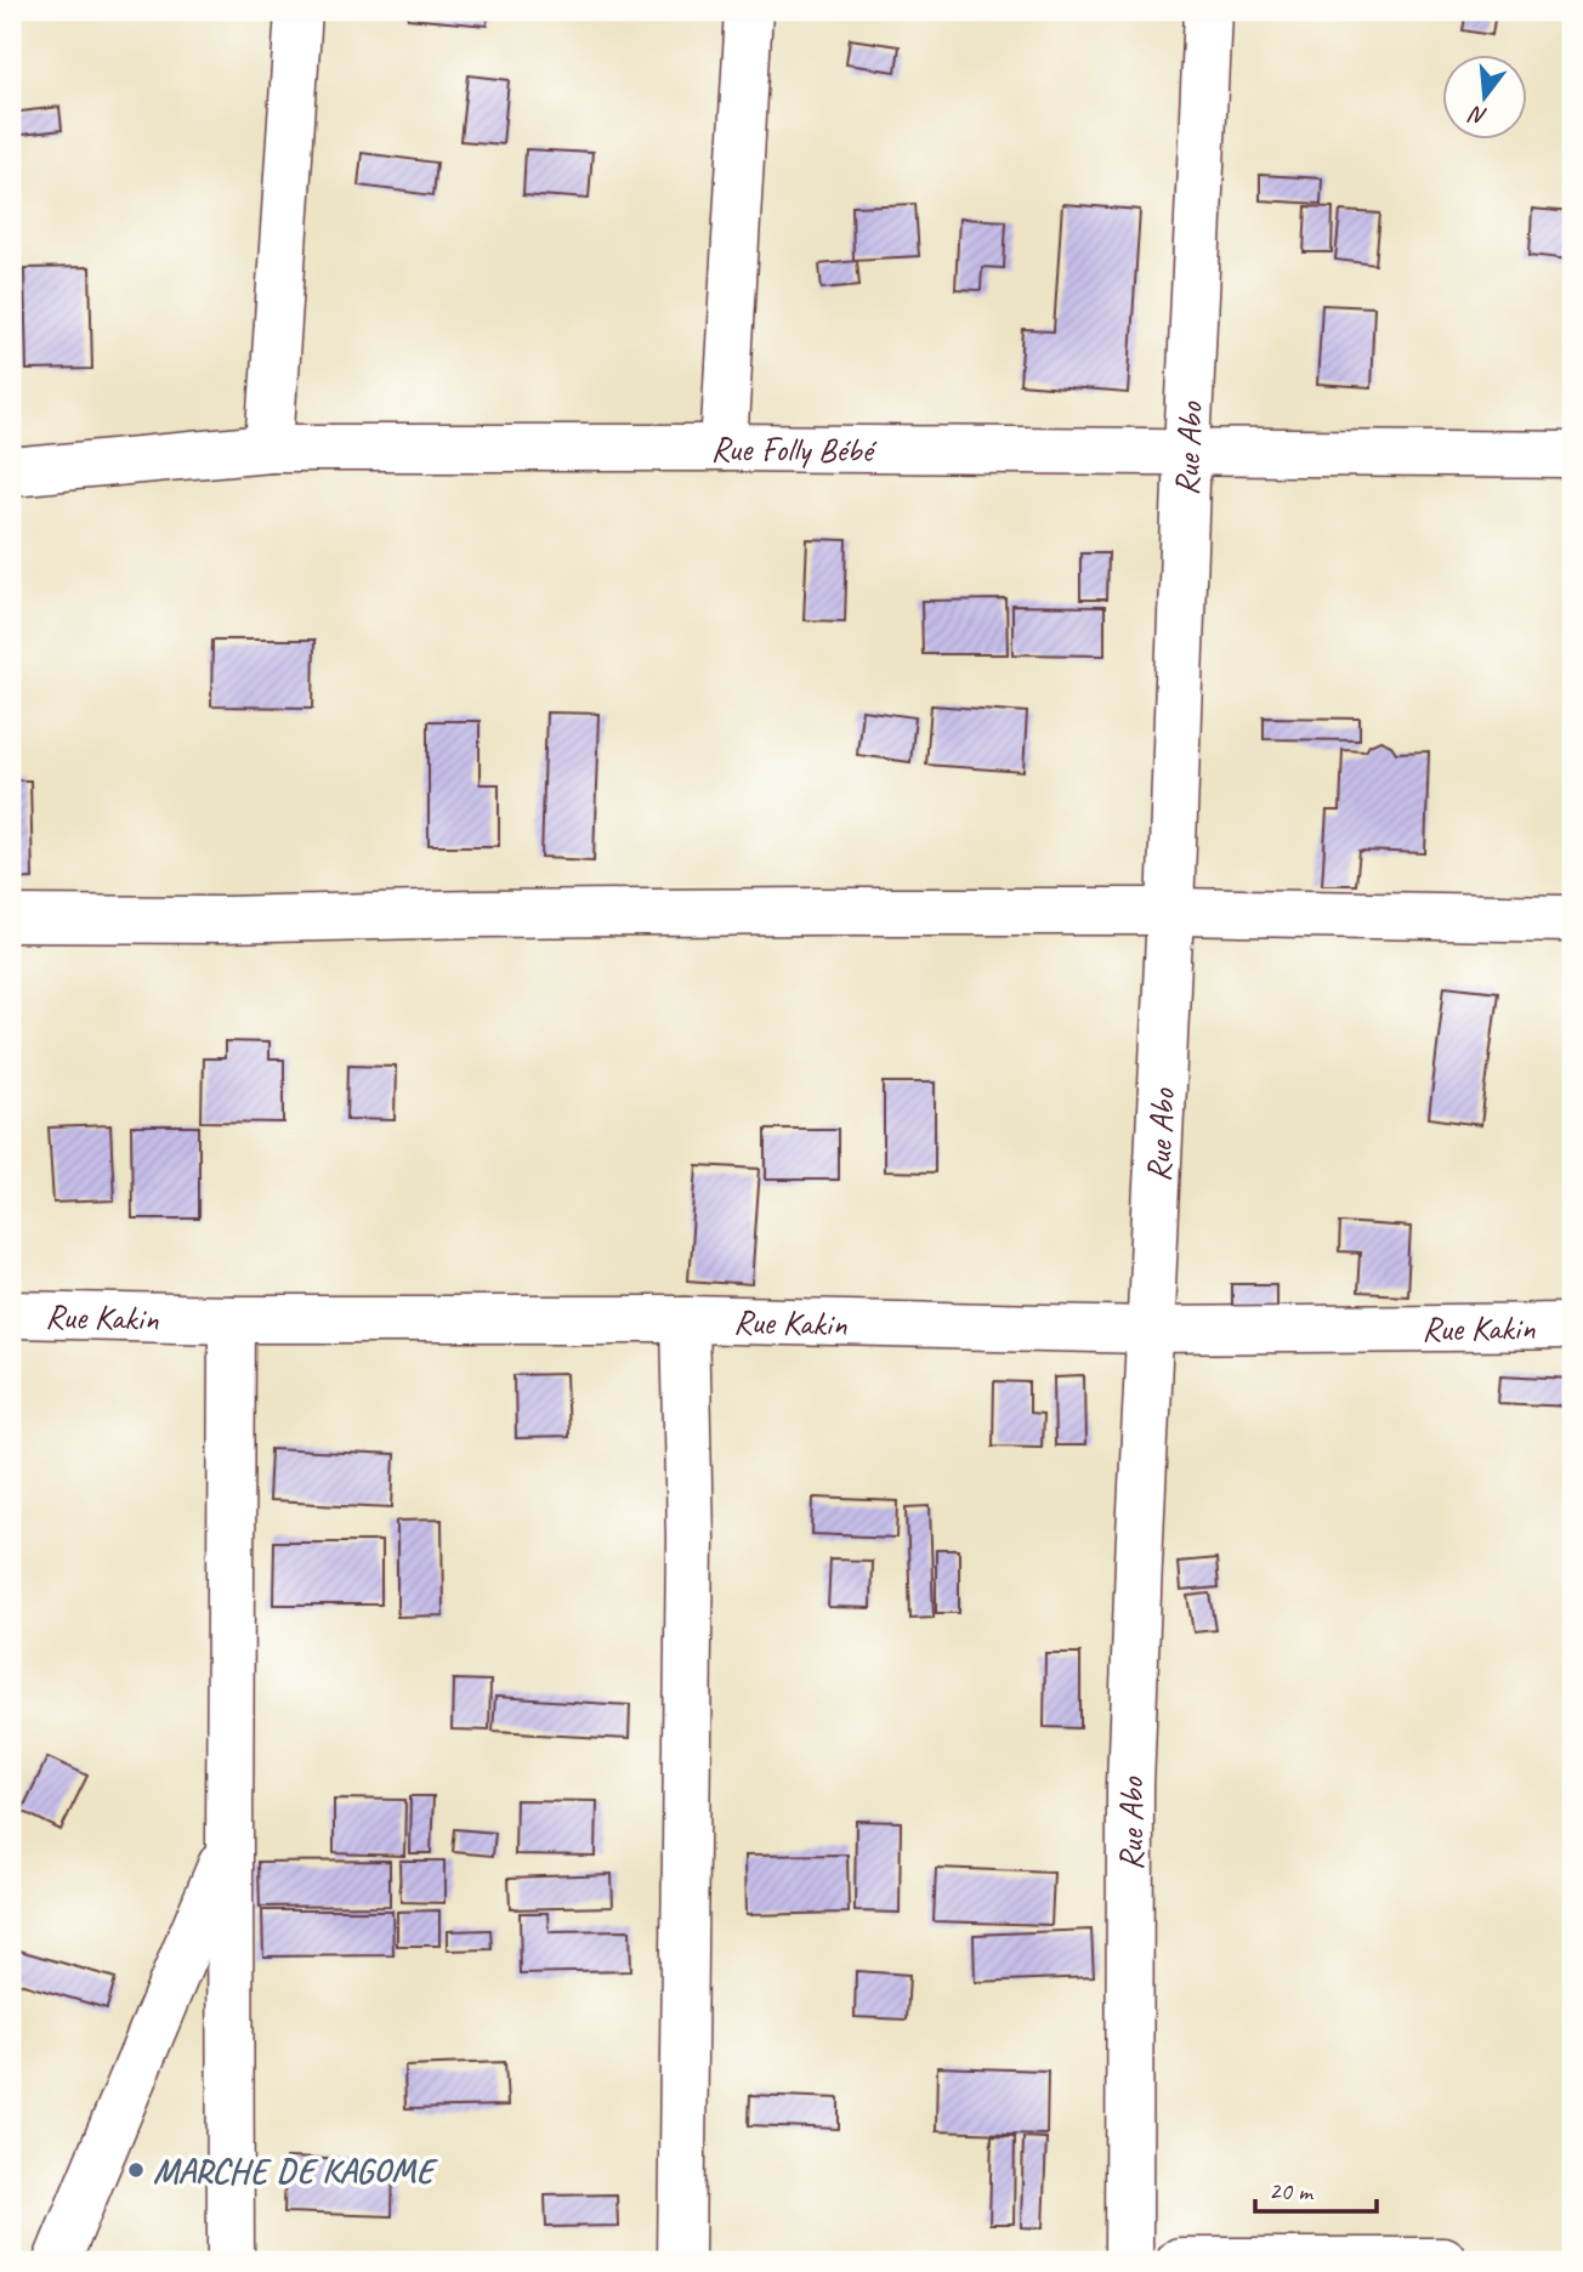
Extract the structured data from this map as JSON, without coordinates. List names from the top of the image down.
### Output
{
  "streets": {
    "street": ["Rue Folly Bébé", "Rue Abo", "Rue Kakin"]
  },
  "crossings": [
    ["Rue Folly Bébé", "Rue Abo"],
    ["Rue Abo", "Rue Kakin"]
  ],
  "places": ["MARCHE DE KAGOME"],
  "scale_bar": "20 m",
  "north": "bottom"
}
